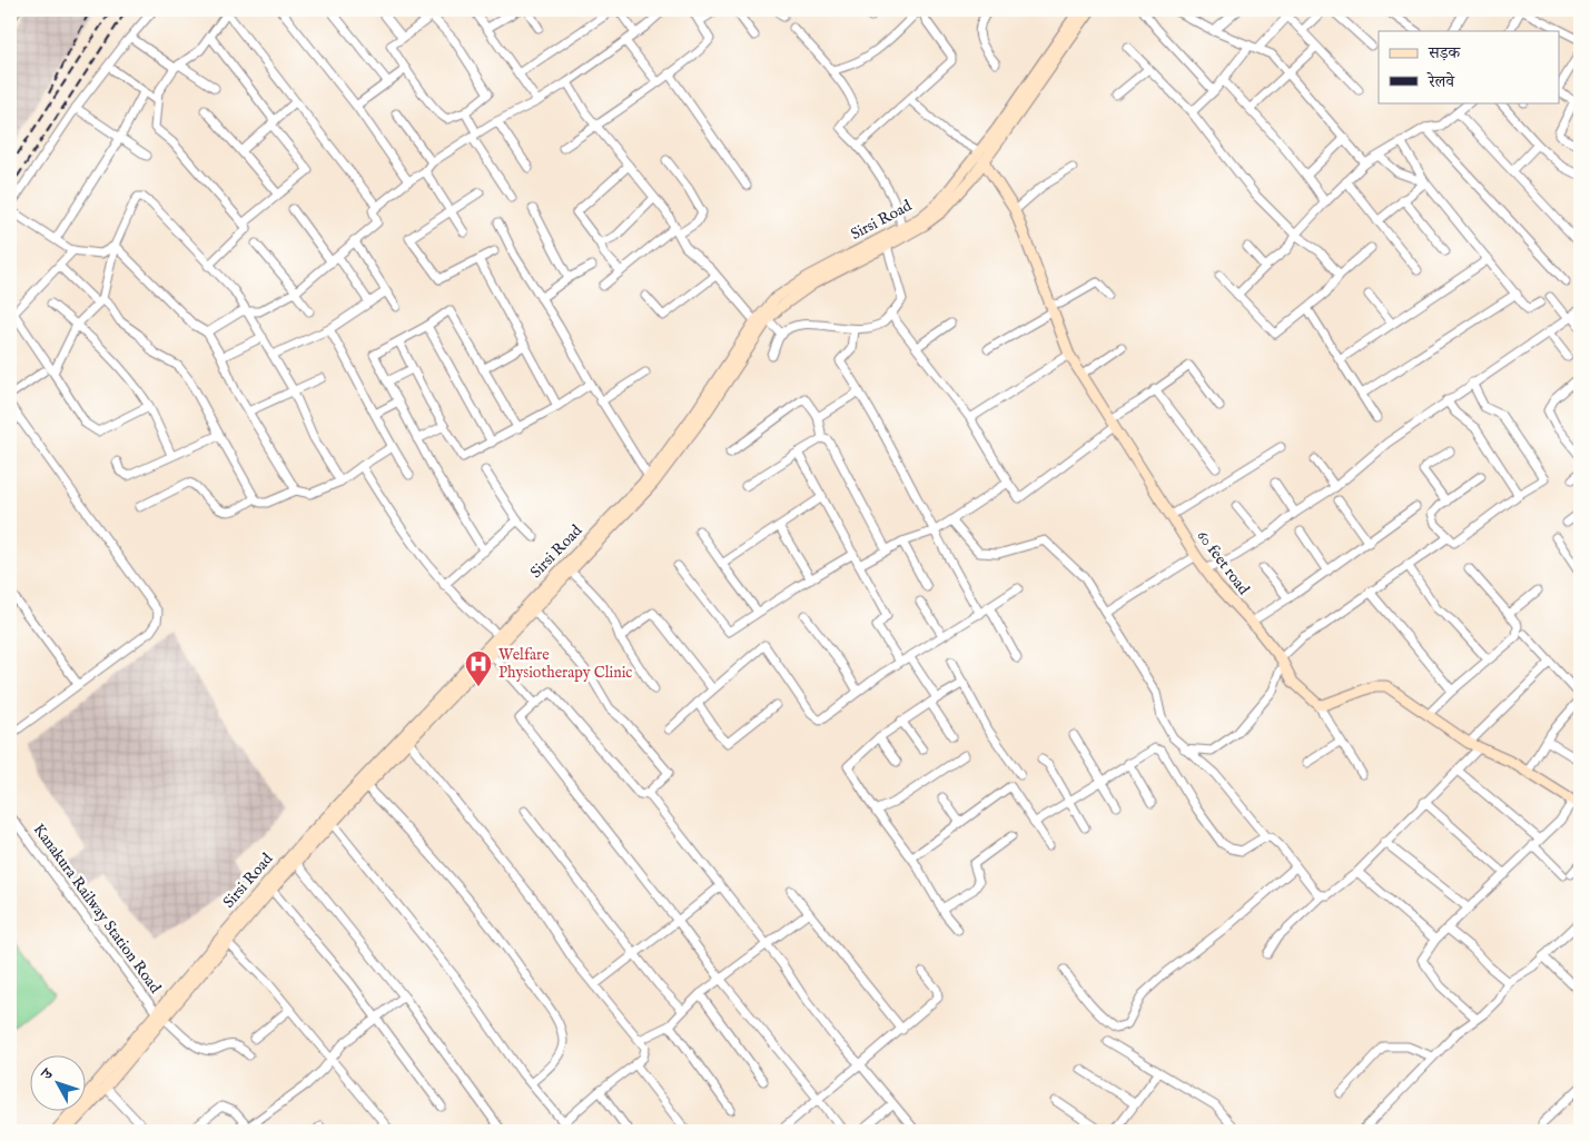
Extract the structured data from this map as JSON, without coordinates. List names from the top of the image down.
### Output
{
  "streets": {
    "main road": ["Sirsi Road", "60 feet road"],
    "street": ["Kanakura Railway Station Road"]
  },
  "crossings": [
    ["Sirsi Road", "60 feet road"],
    ["Sirsi Road", "Kanakura Railway Station Road"]
  ],
  "places": {
    "hospital": ["Welfare Physiotherapy Clinic"]
  },
  "legend": ["सड़क", "रेलवे"],
  "north": "top left"
}
